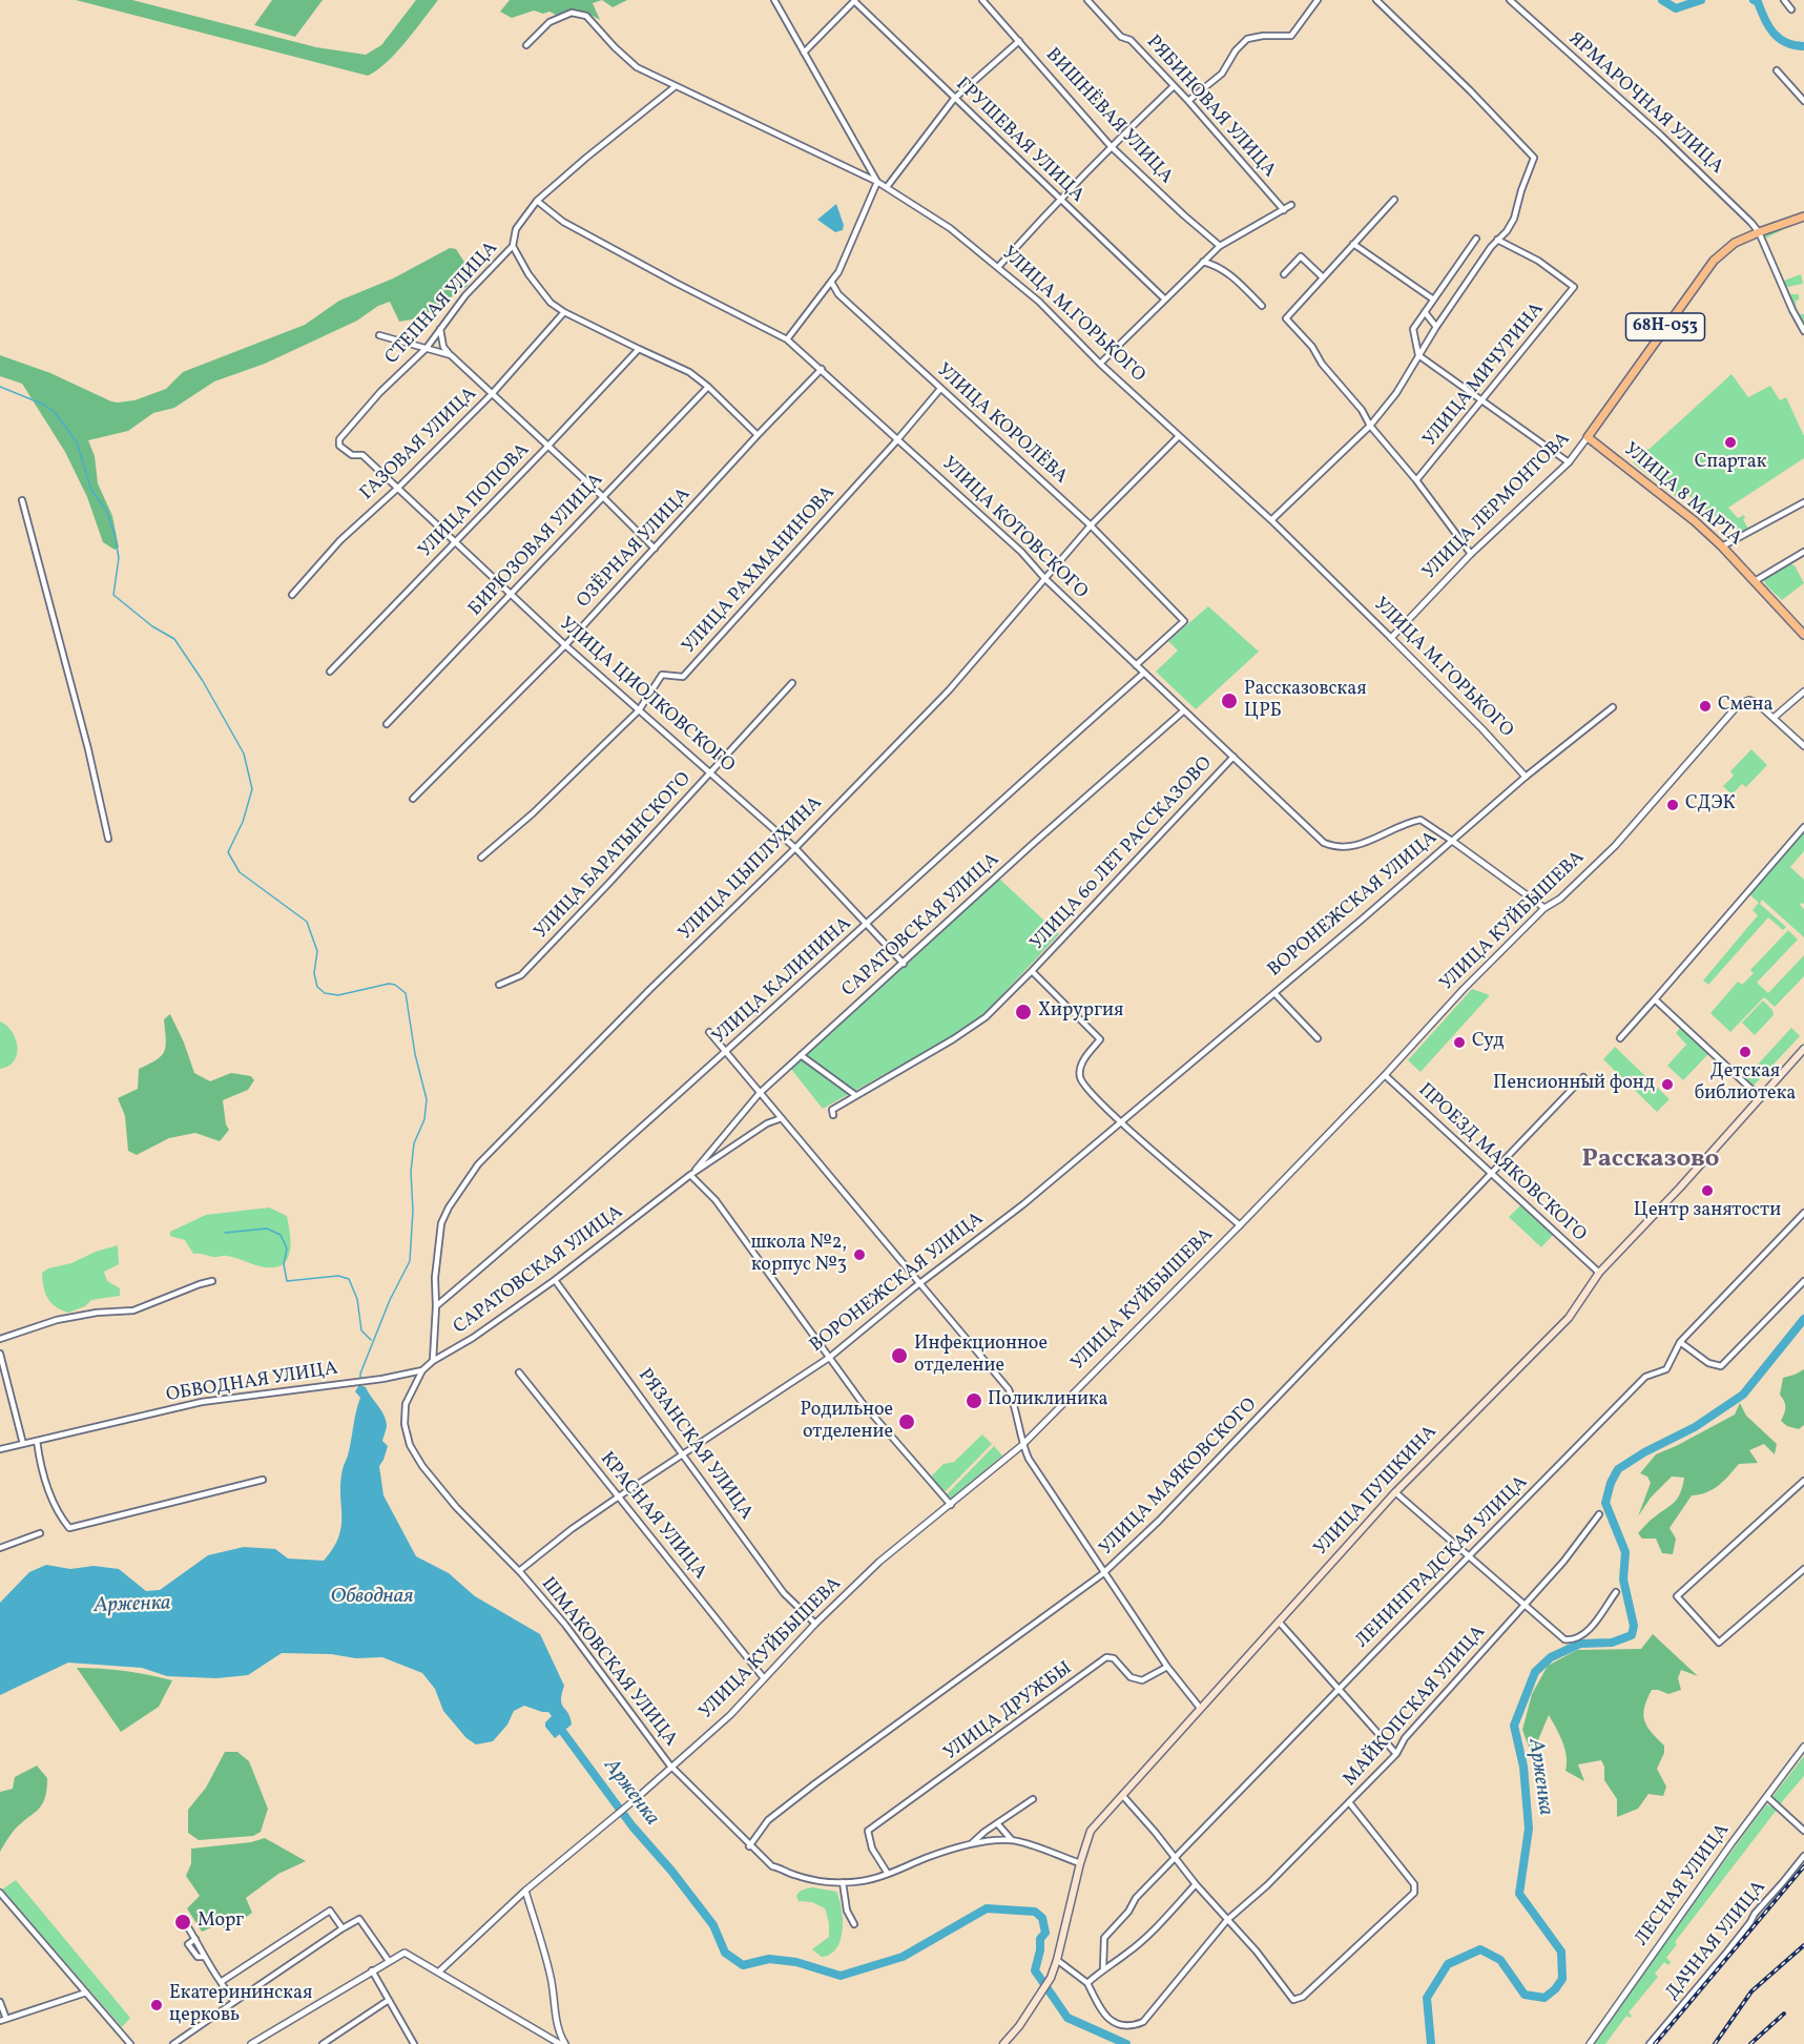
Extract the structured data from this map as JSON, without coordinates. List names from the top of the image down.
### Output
{
  "streets": {
    "main road": [
      "68Н-053",
      "УЛИЦА 8 МАРТА",
      "УЛИЦА ЛЕРМОНТОВА",
      "УЛИЦА ПУШКИНА"
    ],
    "street": [
      "ЯРМАРОЧНАЯ УЛИЦА",
      "РЯБИНОВАЯ УЛИЦА",
      "ВИШНЁВАЯ УЛИЦА",
      "ГРУШЕВАЯ УЛИЦА",
      "СТЕПНАЯ УЛИЦА",
      "УЛИЦА М.ГОРЬКОГО",
      "УЛИЦА МИЧУРИНА",
      "УЛИЦА КОРОЛЁВА",
      "ГАЗОВАЯ УЛИЦА",
      "УЛИЦА ПОПОВА",
      "УЛИЦА КОТОВСКОГО",
      "БИРЮЗОВАЯ УЛИЦА",
      "ОЗЁРНАЯ УЛИЦА",
      "УЛИЦА РАХМАНИНОВА",
      "УЛИЦА ЦИОЛКОВСКОГО",
      "УЛИЦА 60 ЛЕТ РАССКАЗОВО",
      "УЛИЦА БАРАТЫНСКОГО",
      "УЛИЦА ЦЫПЛУХИНА",
      "ВОРОНЕЖСКАЯ УЛИЦА",
      "УЛИЦА КУЙБЫШЕВА",
      "САРАТОВСКАЯ УЛИЦА",
      "УЛИЦА КАЛИНИНА",
      "ПРОЕЗД МАЯКОВСКОГО",
      "ОБВОДНАЯ УЛИЦА",
      "РЯЗАНСКАЯ УЛИЦА",
      "УЛИЦА МАЯКОВСКОГО",
      "КРАСНАЯ УЛИЦА",
      "ЛЕНИНГРАДСКАЯ УЛИЦА",
      "ШМАКОВСКАЯ УЛИЦА",
      "МАЙКОПСКАЯ УЛИЦА",
      "УЛИЦА ДРУЖБЫ",
      "ЛЕСНАЯ УЛИЦА",
      "ДАЧНАЯ УЛИЦА"
    ]
  },
  "crossings": [
    ["ЯРМАРОЧНАЯ УЛИЦА", "УЛИЦА ЛЕРМОНТОВА"],
    ["СТЕПНАЯ УЛИЦА", "УЛИЦА М.ГОРЬКОГО"],
    ["СТЕПНАЯ УЛИЦА", "УЛИЦА КОТОВСКОГО"],
    ["СТЕПНАЯ УЛИЦА", "УЛИЦА ЦИОЛКОВСКОГО"],
    ["УЛИЦА М.ГОРЬКОГО", "УЛИЦА ЛЕРМОНТОВА"],
    ["УЛИЦА М.ГОРЬКОГО", "УЛИЦА ЦЫПЛУХИНА"],
    ["УЛИЦА М.ГОРЬКОГО", "ВОРОНЕЖСКАЯ УЛИЦА"],
    ["УЛИЦА КОРОЛЁВА", "УЛИЦА КОТОВСКОГО"],
    ["УЛИЦА КОРОЛЁВА", "УЛИЦА РАХМАНИНОВА"],
    ["УЛИЦА КОРОЛЁВА", "УЛИЦА ЦЫПЛУХИНА"],
    ["ГАЗОВАЯ УЛИЦА", "УЛИЦА ЦИОЛКОВСКОГО"],
    ["УЛИЦА 8 МАРТА", "УЛИЦА ЛЕРМОНТОВА"],
    ["УЛИЦА ПОПОВА", "УЛИЦА ЦИОЛКОВСКОГО"],
    ["УЛИЦА КОТОВСКОГО", "ОЗЁРНАЯ УЛИЦА"],
    ["УЛИЦА КОТОВСКОГО", "УЛИЦА РАХМАНИНОВА"],
    ["УЛИЦА КОТОВСКОГО", "УЛИЦА 60 ЛЕТ РАССКАЗОВО"],
    ["УЛИЦА КОТОВСКОГО", "УЛИЦА ЦЫПЛУХИНА"],
    ["УЛИЦА КОТОВСКОГО", "ВОРОНЕЖСКАЯ УЛИЦА"],
    ["УЛИЦА КОТОВСКОГО", "САРАТОВСКАЯ УЛИЦА"],
    ["УЛИЦА КОТОВСКОГО", "УЛИЦА КАЛИНИНА"],
    ["БИРЮЗОВАЯ УЛИЦА", "УЛИЦА ЦИОЛКОВСКОГО"],
    ["ОЗЁРНАЯ УЛИЦА", "УЛИЦА ЦИОЛКОВСКОГО"],
    ["УЛИЦА РАХМАНИНОВА", "УЛИЦА ЦИОЛКОВСКОГО"],
    ["УЛИЦА ЦИОЛКОВСКОГО", "УЛИЦА БАРАТЫНСКОГО"],
    ["УЛИЦА ЦИОЛКОВСКОГО", "УЛИЦА ЦЫПЛУХИНА"],
    ["УЛИЦА ЦИОЛКОВСКОГО", "САРАТОВСКАЯ УЛИЦА"],
    ["УЛИЦА ЦИОЛКОВСКОГО", "УЛИЦА КАЛИНИНА"],
    ["УЛИЦА 60 ЛЕТ РАССКАЗОВО", "ВОРОНЕЖСКАЯ УЛИЦА"],
    ["УЛИЦА ЦЫПЛУХИНА", "САРАТОВСКАЯ УЛИЦА"],
    ["УЛИЦА ЦЫПЛУХИНА", "УЛИЦА КАЛИНИНА"],
    ["ВОРОНЕЖСКАЯ УЛИЦА", "УЛИЦА КУЙБЫШЕВА"],
    ["ВОРОНЕЖСКАЯ УЛИЦА", "РЯЗАНСКАЯ УЛИЦА"],
    ["ВОРОНЕЖСКАЯ УЛИЦА", "КРАСНАЯ УЛИЦА"],
    ["ВОРОНЕЖСКАЯ УЛИЦА", "ШМАКОВСКАЯ УЛИЦА"],
    ["УЛИЦА КУЙБЫШЕВА", "ПРОЕЗД МАЯКОВСКОГО"],
    ["УЛИЦА КУЙБЫШЕВА", "РЯЗАНСКАЯ УЛИЦА"],
    ["УЛИЦА КУЙБЫШЕВА", "КРАСНАЯ УЛИЦА"],
    ["УЛИЦА КУЙБЫШЕВА", "ШМАКОВСКАЯ УЛИЦА"],
    ["САРАТОВСКАЯ УЛИЦА", "РЯЗАНСКАЯ УЛИЦА"],
    ["ПРОЕЗД МАЯКОВСКОГО", "УЛИЦА МАЯКОВСКОГО"],
    ["ПРОЕЗД МАЯКОВСКОГО", "УЛИЦА ПУШКИНА"],
    ["ОБВОДНАЯ УЛИЦА", "ШМАКОВСКАЯ УЛИЦА"],
    ["УЛИЦА МАЯКОВСКОГО", "ШМАКОВСКАЯ УЛИЦА"],
    ["УЛИЦА ПУШКИНА", "ШМАКОВСКАЯ УЛИЦА"],
    ["ШМАКОВСКАЯ УЛИЦА", "УЛИЦА ДРУЖБЫ"]
  ],
  "districts": ["Рассказово"],
  "water": ["Обводная", "Арженка"],
  "places": [
    "Спартак",
    "Рассказовская ЦРБ",
    "Смена",
    "СДЭК",
    "Хирургия",
    "Суд",
    "Детская библиотека",
    "Пенсионный фонд",
    "Центр занятости",
    "школа №2, корпус №3",
    "Инфекционное отделение",
    "Поликлиника",
    "Родильное отделение",
    "Морг",
    "Екатерининская церковь"
  ]
}
